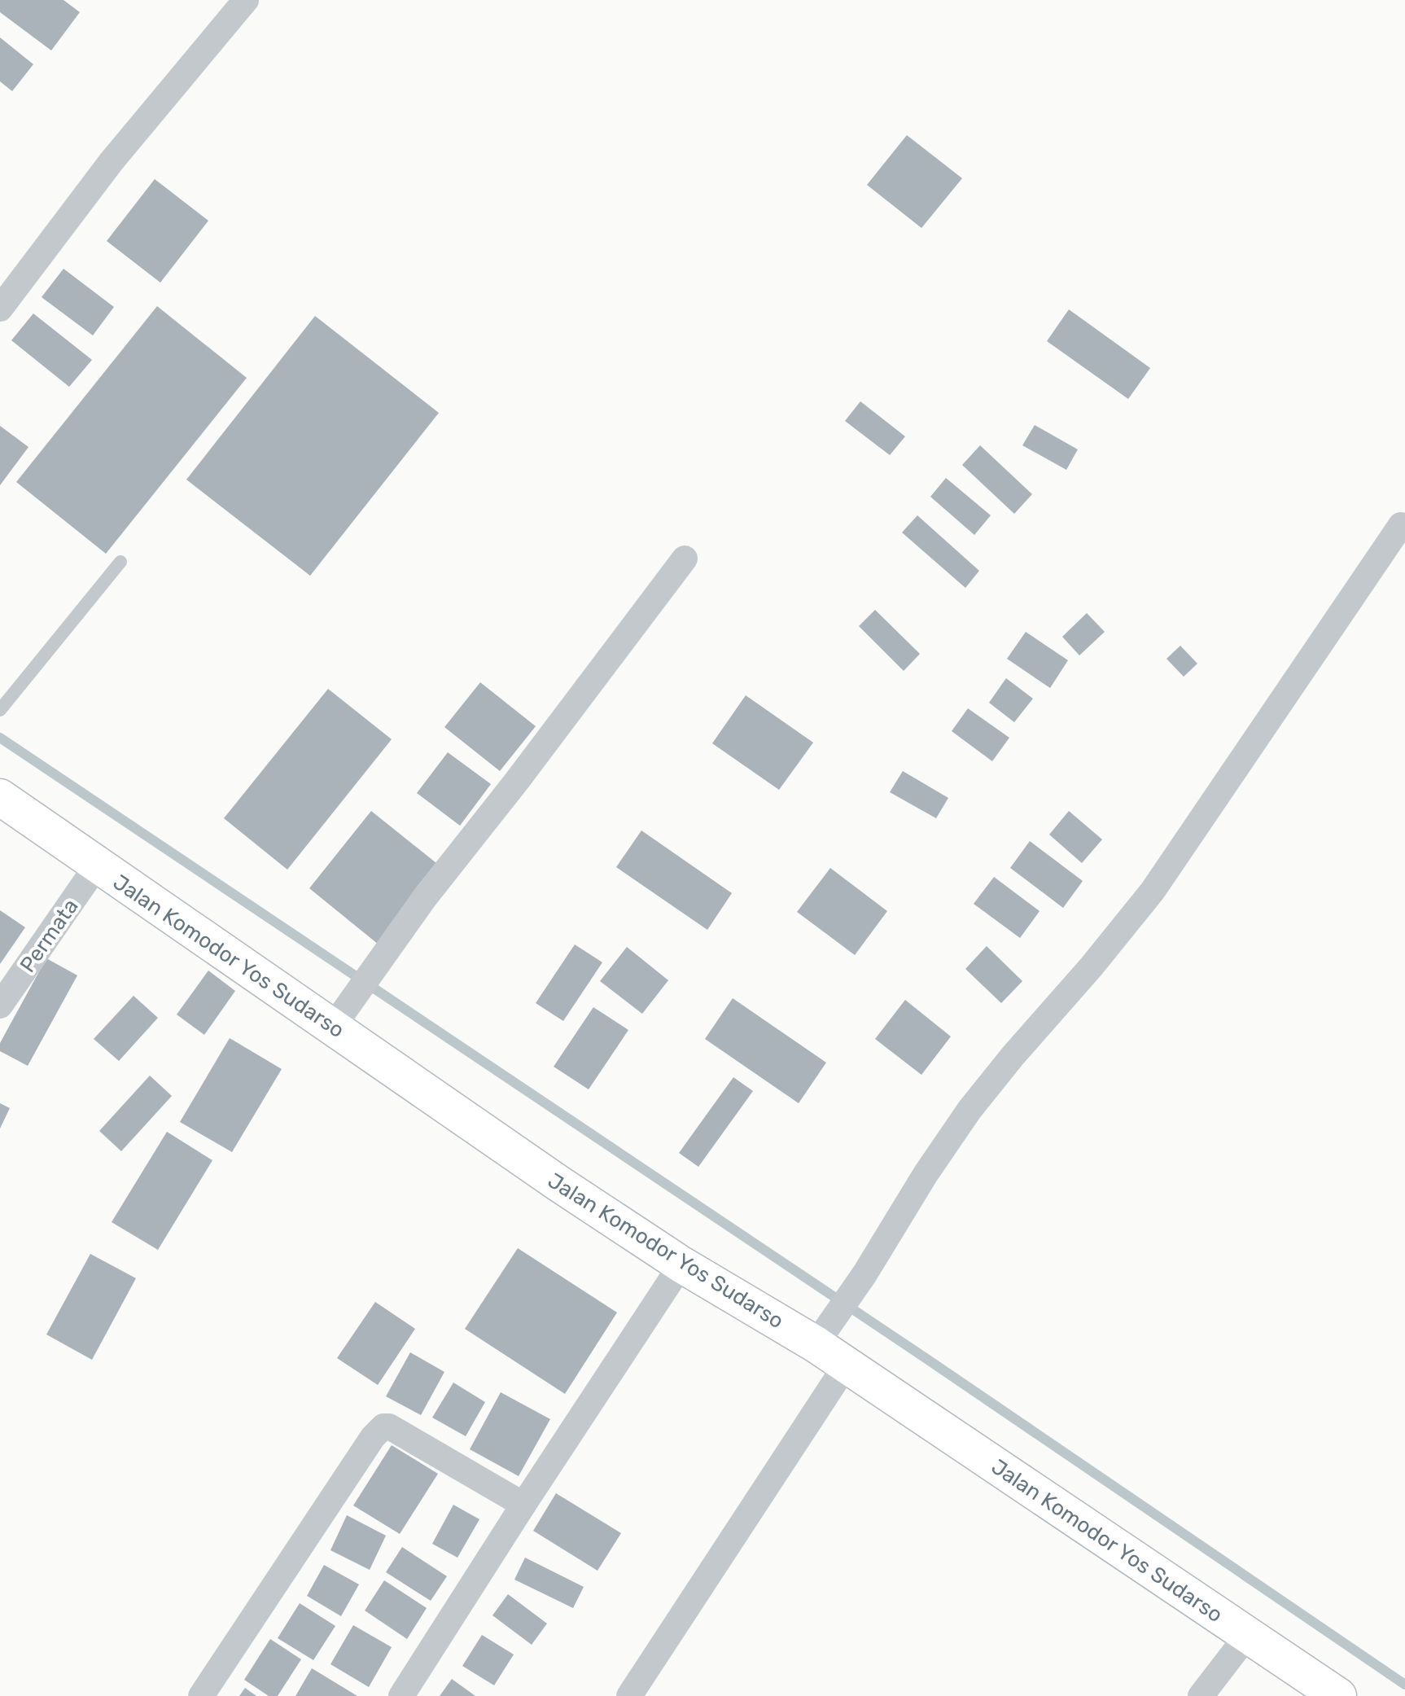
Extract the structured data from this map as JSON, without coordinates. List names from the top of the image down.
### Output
{
  "streets": {
    "street": ["Permata", "Jalan Komodor Yos Sudarso"]
  },
  "crossings": [
    ["Permata", "Jalan Komodor Yos Sudarso"]
  ]
}
